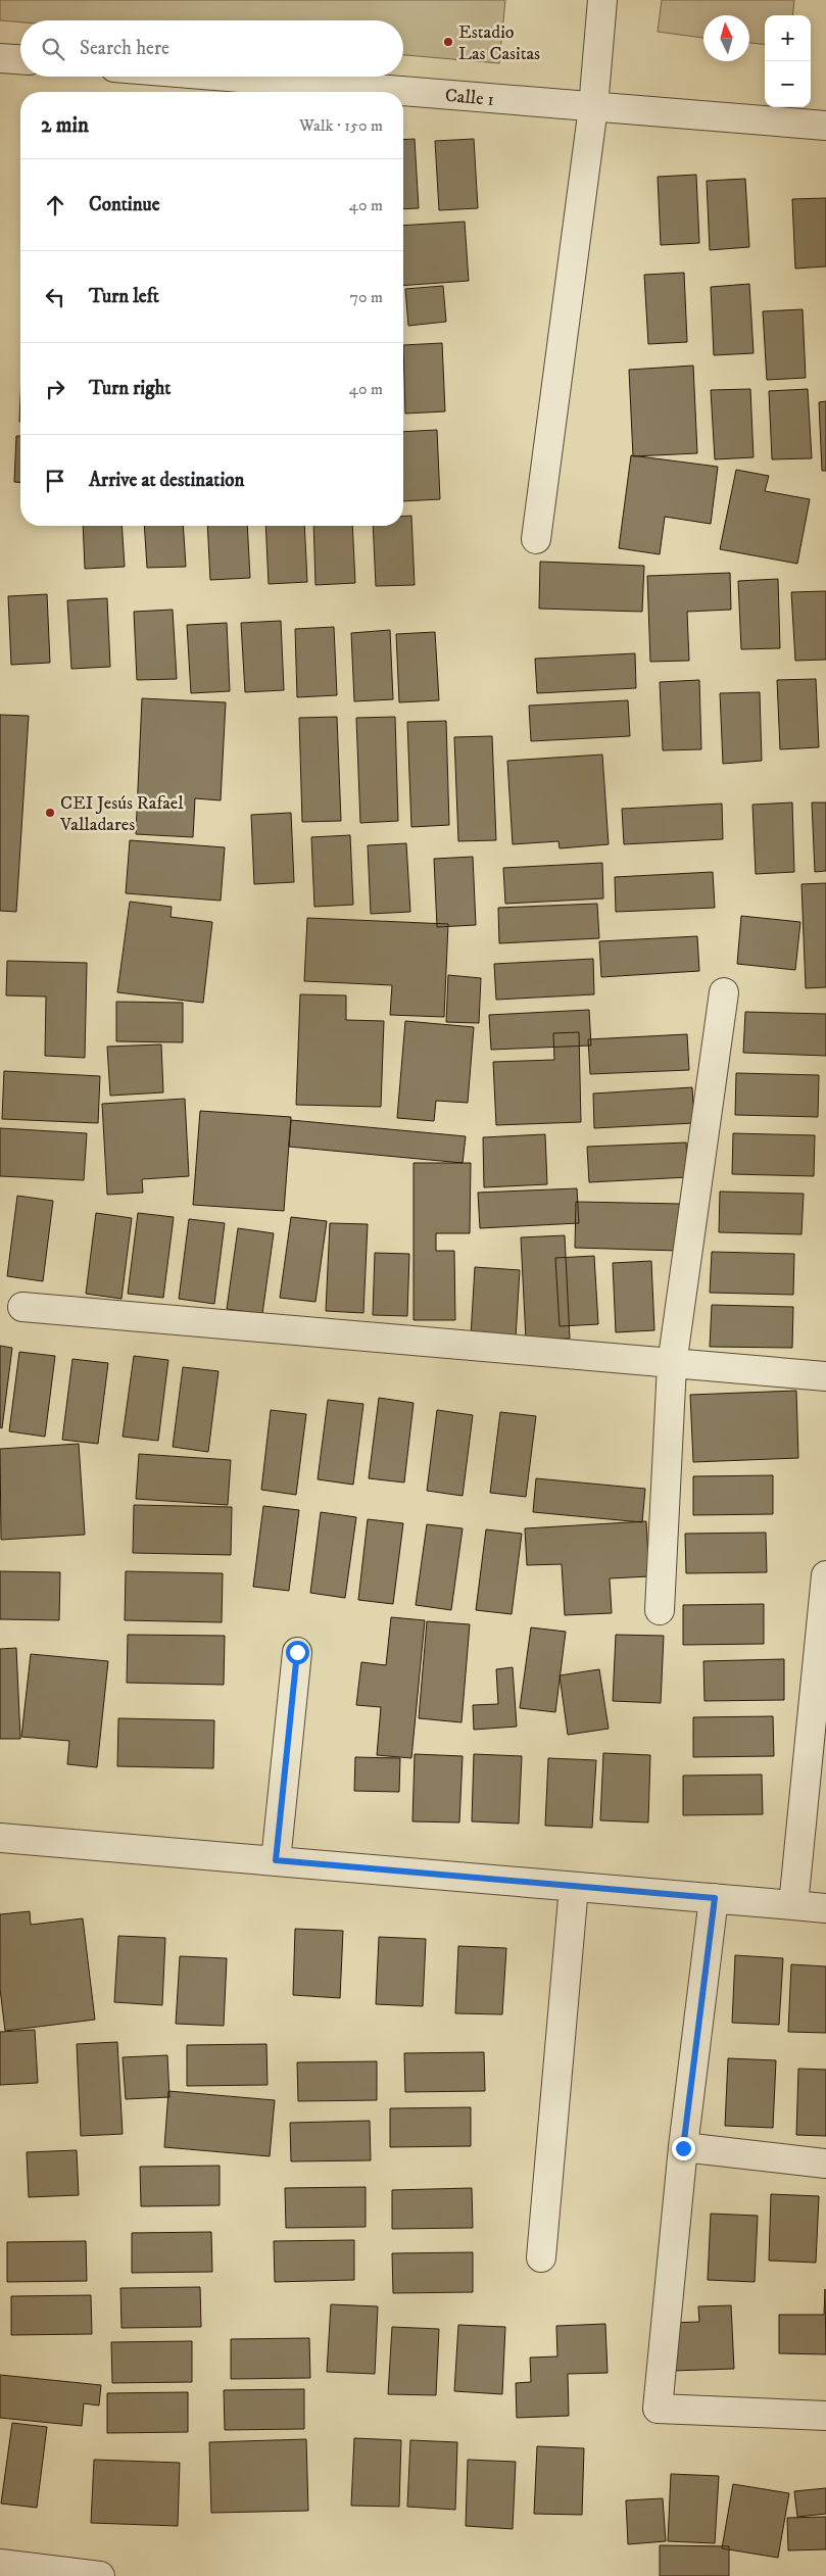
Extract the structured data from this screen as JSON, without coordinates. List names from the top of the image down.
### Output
{
  "streets": {
    "street": ["Calle 1"]
  },
  "places": ["Estadio Las Casitas", "CEI Jesús Rafael Valladares"],
  "north": "top",
  "page": {
    "map_buttons": ["+", "−"],
    "search": "Search here",
    "heading": ["2 min", "Walk · 150 m"],
    "list": [
      ["Continue", "40 m"],
      ["Turn left", "70 m"],
      ["Turn right", "40 m"],
      "Arrive at destination"
    ]
  }
}
